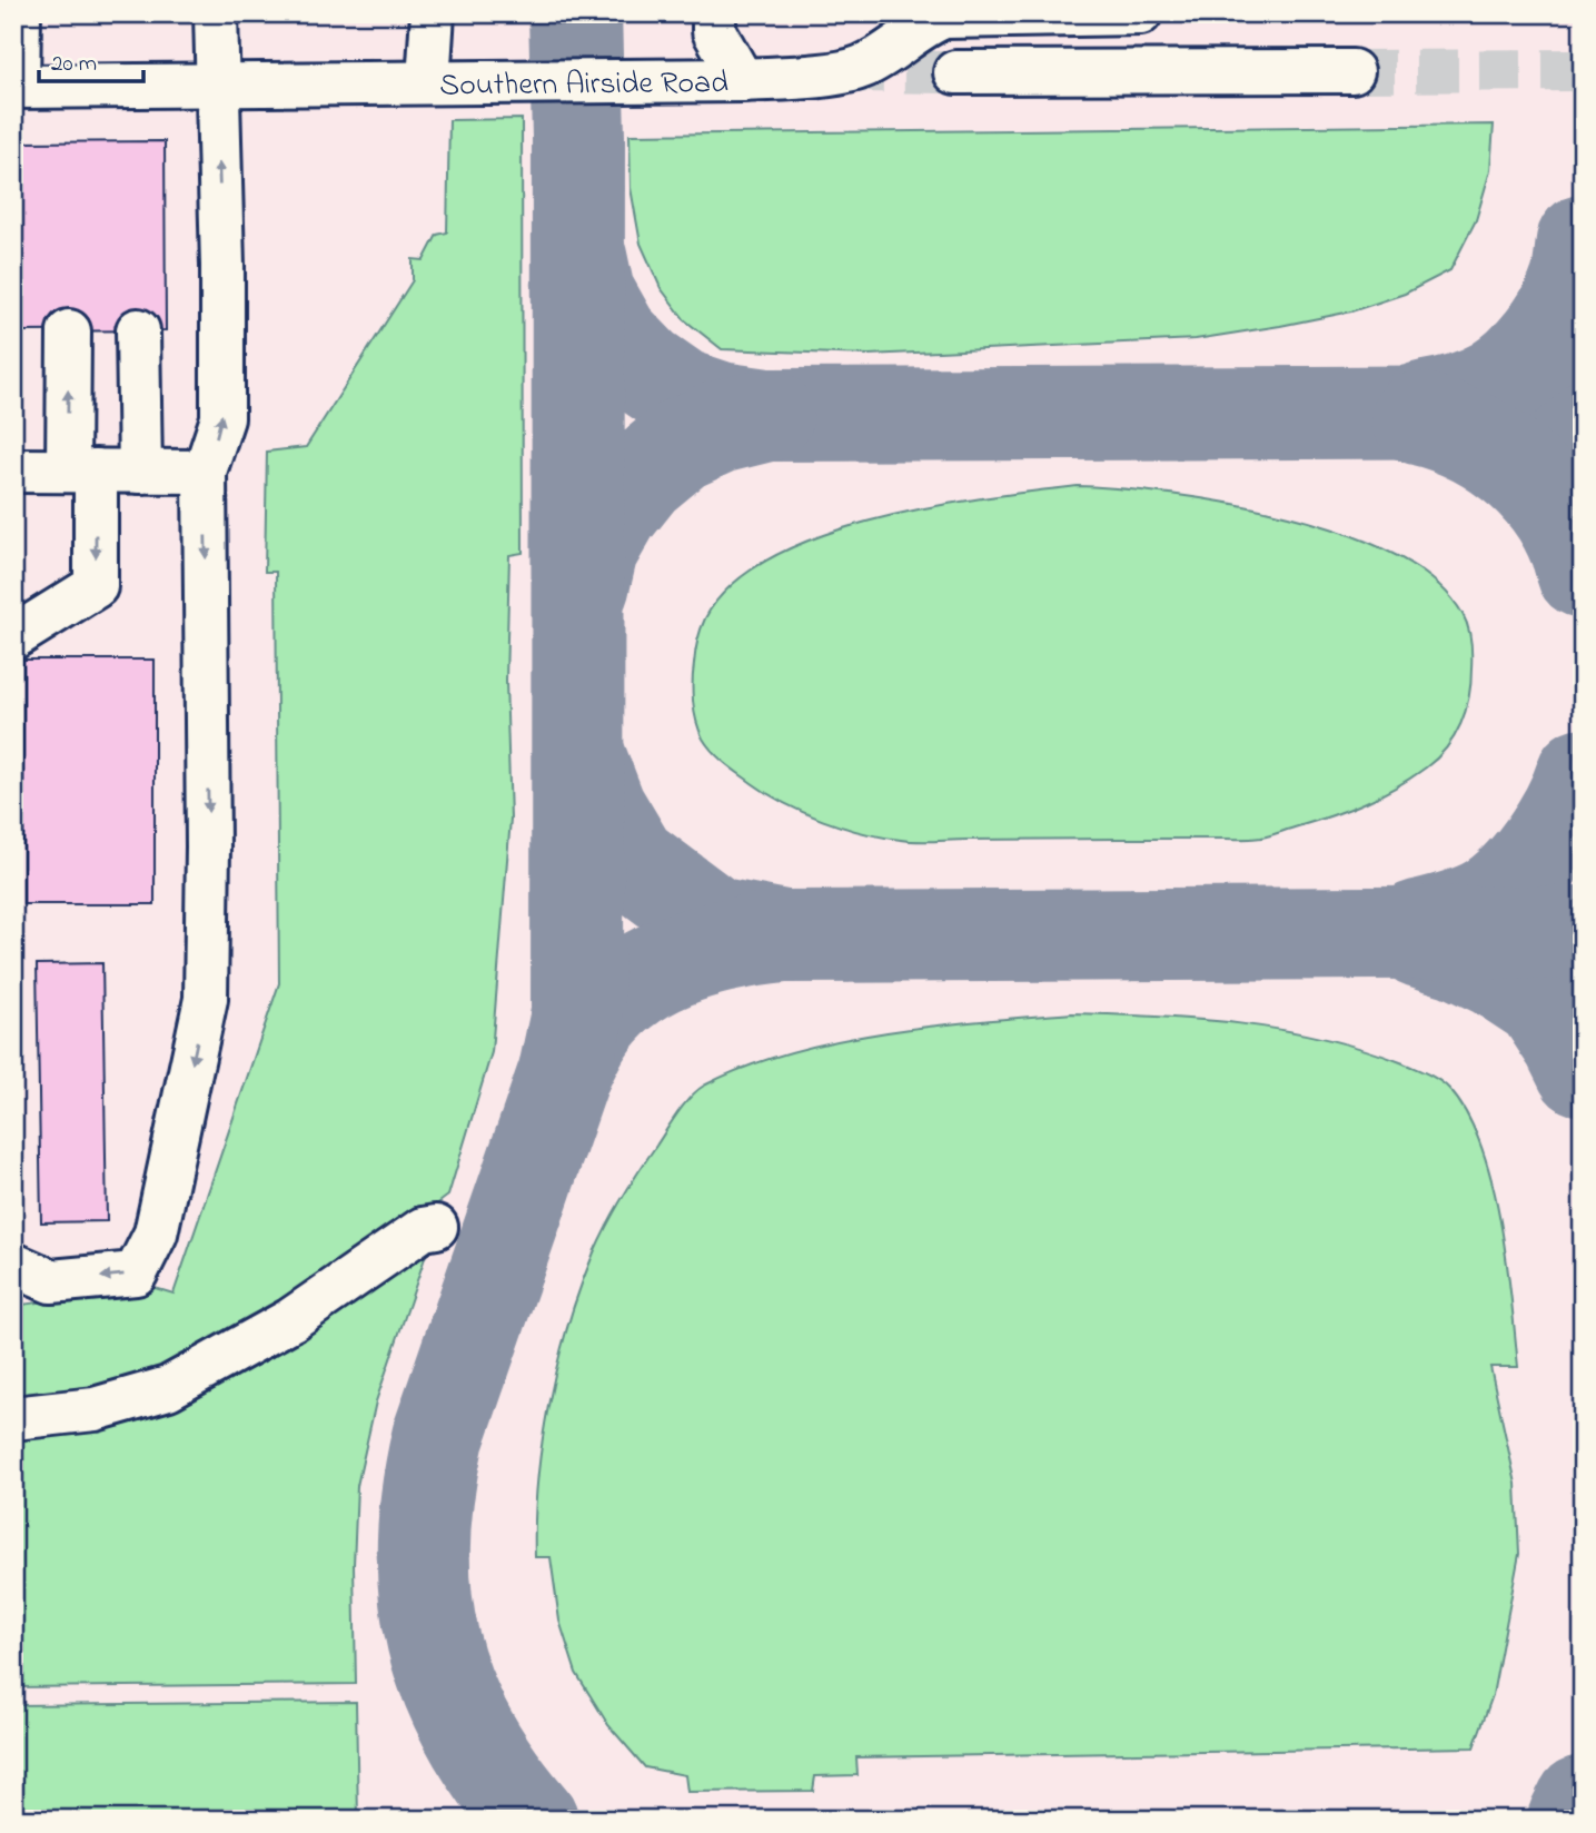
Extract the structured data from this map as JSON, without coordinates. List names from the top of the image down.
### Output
{
  "streets": {
    "street": ["Southern Airside Road"]
  },
  "scale_bar": "20 m"
}
